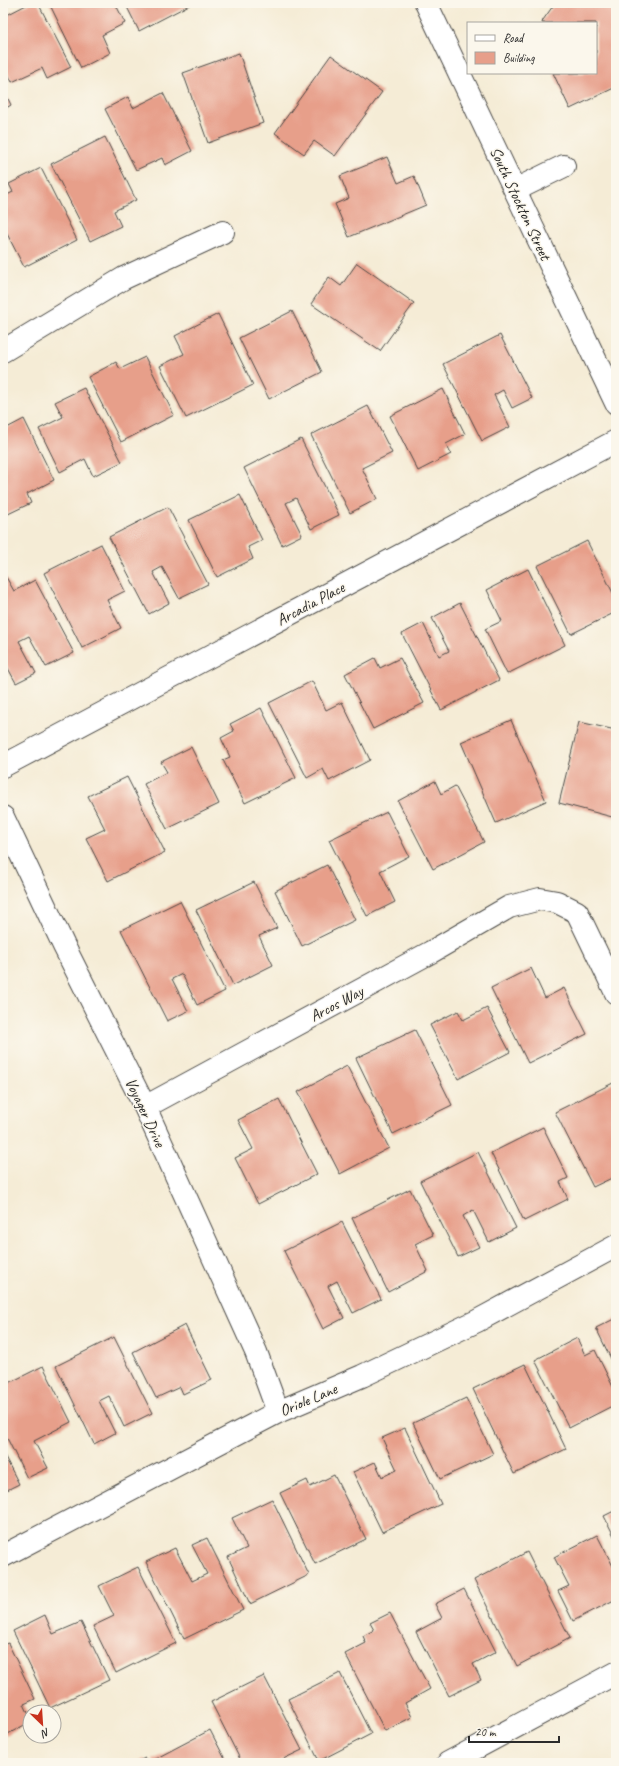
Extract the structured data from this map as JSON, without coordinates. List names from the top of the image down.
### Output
{
  "streets": {
    "street": [
      "South Stockton Street",
      "Arcadia Place",
      "Arcos Way",
      "Voyager Drive",
      "Oriole Lane"
    ]
  },
  "crossings": [
    ["Arcos Way", "Voyager Drive"],
    ["Voyager Drive", "Oriole Lane"]
  ],
  "legend": ["Road", "Building"],
  "scale_bar": "20 m",
  "north": "bottom right"
}
